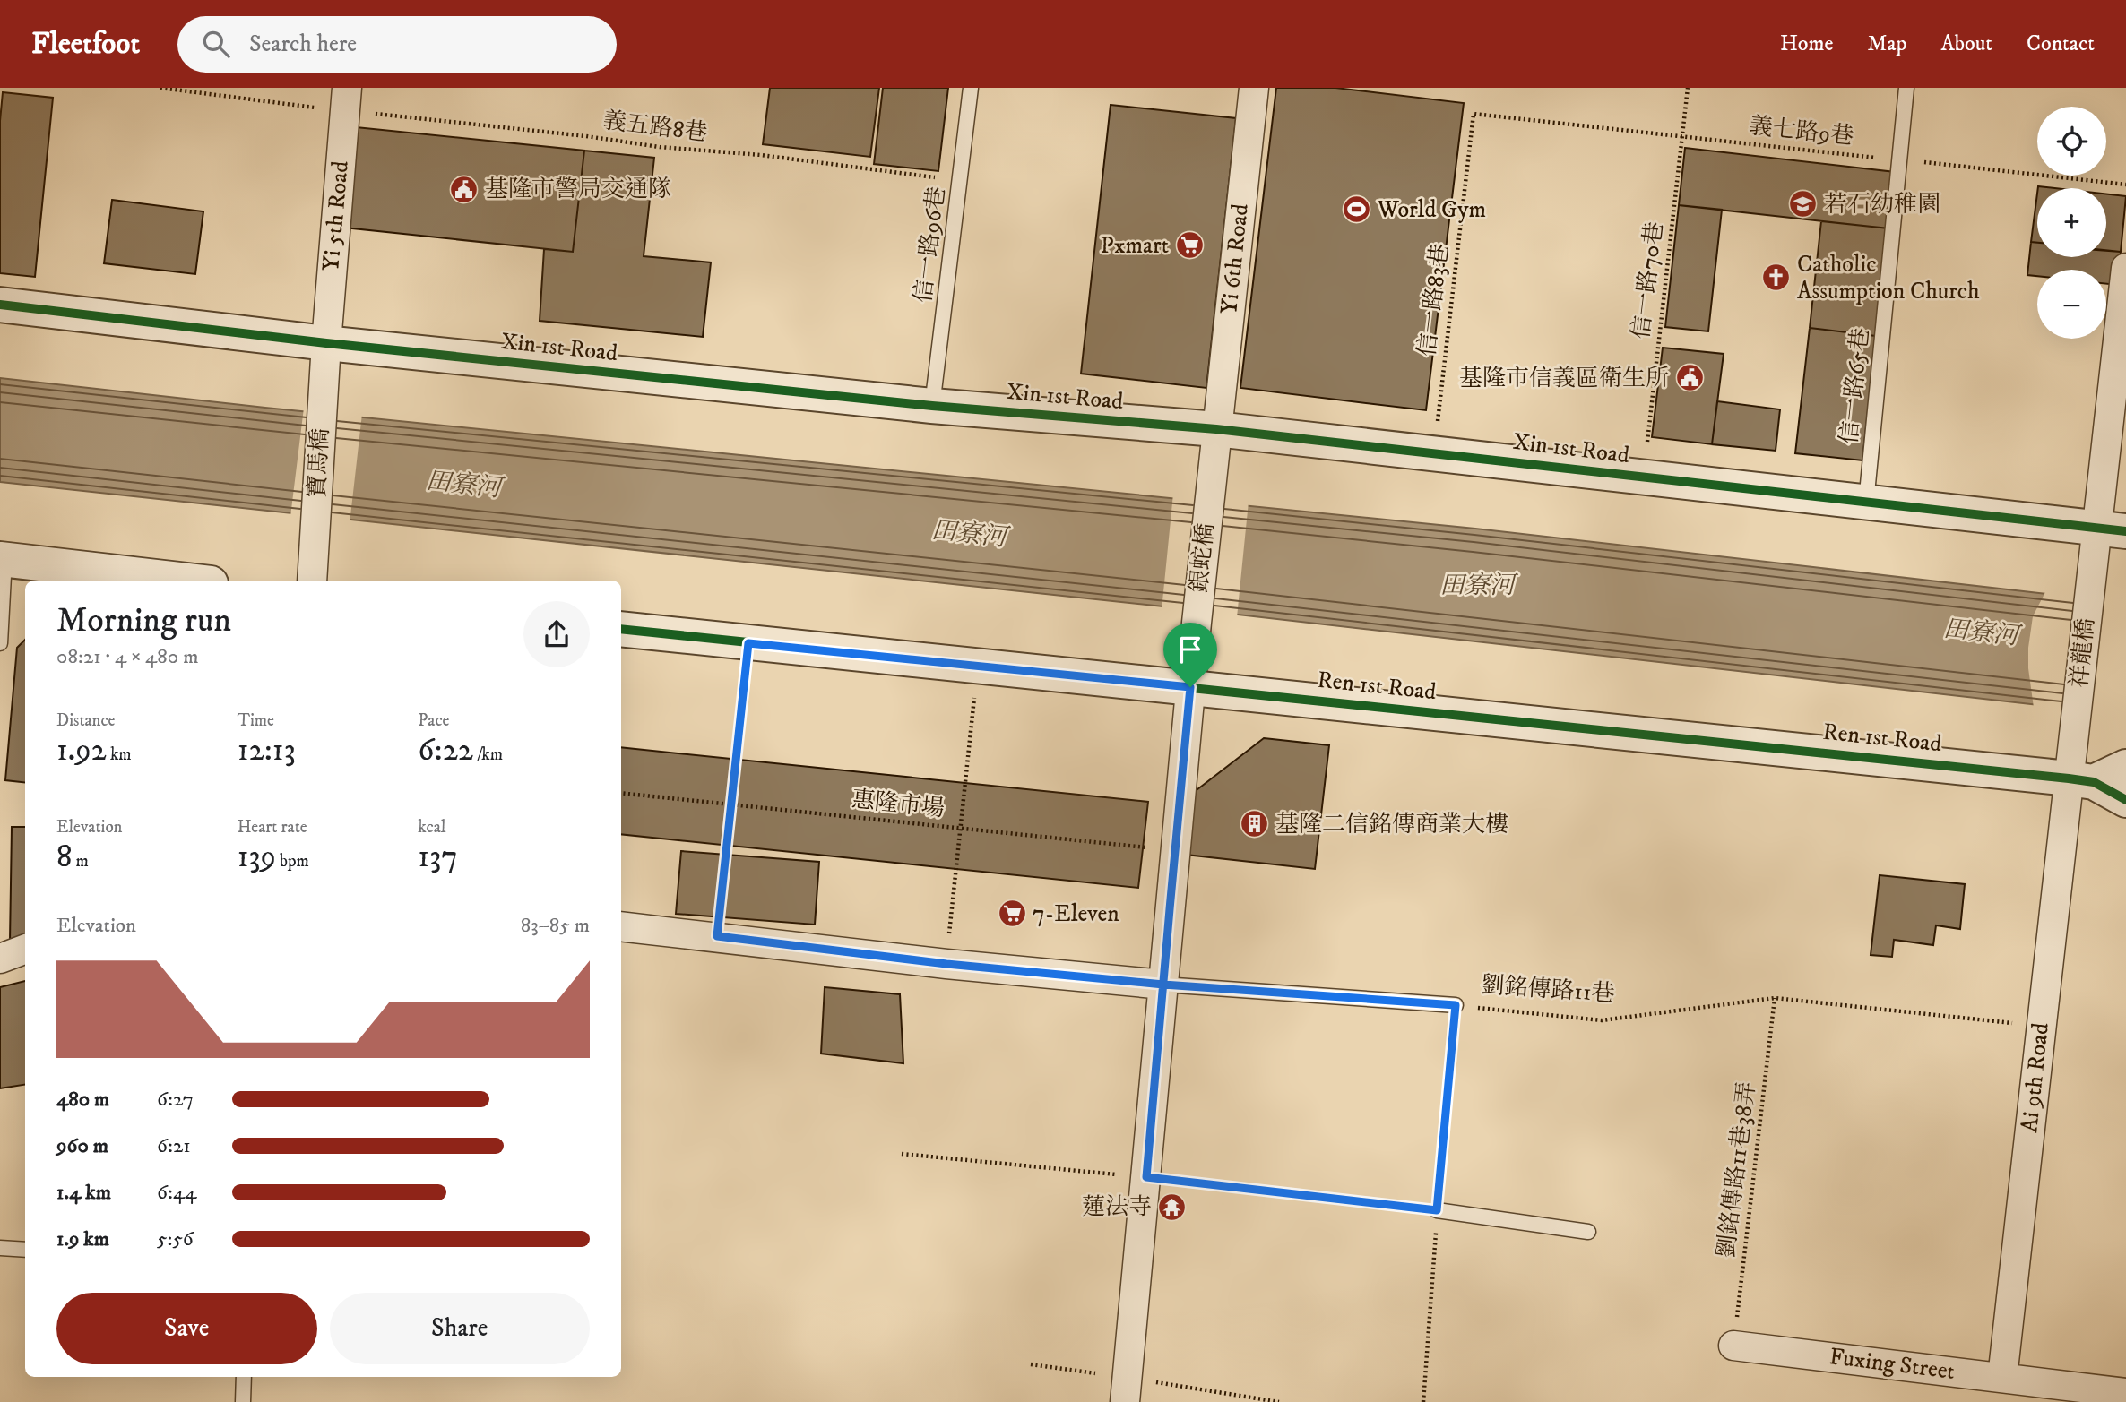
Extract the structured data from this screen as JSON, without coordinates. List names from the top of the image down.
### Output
{
  "streets": {
    "street": [
      "Yi 5th Road",
      "Yi 6th Road",
      "Xin 1st Road",
      "寶馬橋",
      "銀蛇橋",
      "祥龍橋",
      "Ren 1st Road",
      "Ai 9th Road",
      "Fuxing Street"
    ],
    "lane": ["信一路96巷", "信一路65巷", "劉銘傳路11巷"],
    "path": [
      "義五路8巷",
      "義七路9巷",
      "信一路70巷",
      "信一路83巷",
      "惠隆市場",
      "劉銘傳路11巷38弄"
    ]
  },
  "crossings": [
    ["義五路8巷", "Yi 5th Road"],
    ["義五路8巷", "信一路96巷"],
    ["義七路9巷", "信一路70巷"],
    ["義七路9巷", "信一路83巷"],
    ["義七路9巷", "信一路65巷"],
    ["Yi 5th Road", "Xin 1st Road"],
    ["Yi 5th Road", "寶馬橋"],
    ["信一路96巷", "Xin 1st Road"],
    ["Yi 6th Road", "Xin 1st Road"],
    ["Yi 6th Road", "銀蛇橋"],
    ["信一路70巷", "Xin 1st Road"],
    ["信一路83巷", "Xin 1st Road"],
    ["Xin 1st Road", "信一路65巷"],
    ["Xin 1st Road", "寶馬橋"],
    ["Xin 1st Road", "銀蛇橋"],
    ["Xin 1st Road", "祥龍橋"],
    ["銀蛇橋", "Ren 1st Road"],
    ["銀蛇橋", "惠隆市場"],
    ["銀蛇橋", "劉銘傳路11巷"],
    ["祥龍橋", "Ren 1st Road"],
    ["祥龍橋", "Ai 9th Road"],
    ["Ren 1st Road", "Ai 9th Road"],
    ["劉銘傳路11巷", "Ai 9th Road"],
    ["劉銘傳路11巷", "劉銘傳路11巷38弄"],
    ["Ai 9th Road", "Fuxing Street"],
    ["劉銘傳路11巷38弄", "Fuxing Street"]
  ],
  "water": ["田寮河"],
  "places": {
    "public building": ["基隆市警局交通隊", "基隆市信義區衛生所"],
    "school or university": ["若石幼稚園"],
    "sports": ["World Gym"],
    "supermarket": ["Pxmart", "7-Eleven"],
    "church": ["Catholic Assumption Church"],
    "building": ["基隆二信銘傳商業大樓"],
    "temple": ["蓮法寺"]
  },
  "page": {
    "header": "Fleetfoot",
    "search": "Search here",
    "nav": [
      "Home",
      "Map",
      "About",
      "Contact"
    ],
    "map_buttons": ["+", "−"],
    "heading": ["Morning run", "08:21 · 4 × 480 m"],
    "stats": [
      ["Distance", "1.92 km"],
      ["Time", "12:13"],
      ["Pace", "6:22 /km"],
      ["Elevation", "8 m"],
      ["Heart rate", "139 bpm"],
      ["kcal", "137"]
    ],
    "chart": ["Elevation", "83–85 m"],
    "list": [
      {
        "name": "480 m",
        "note": "6:27"
      },
      {
        "name": "960 m",
        "note": "6:21"
      },
      {
        "name": "1.4 km",
        "note": "6:44"
      },
      {
        "name": "1.9 km",
        "note": "5:56"
      }
    ],
    "buttons": ["Save", "Share"]
  }
}
